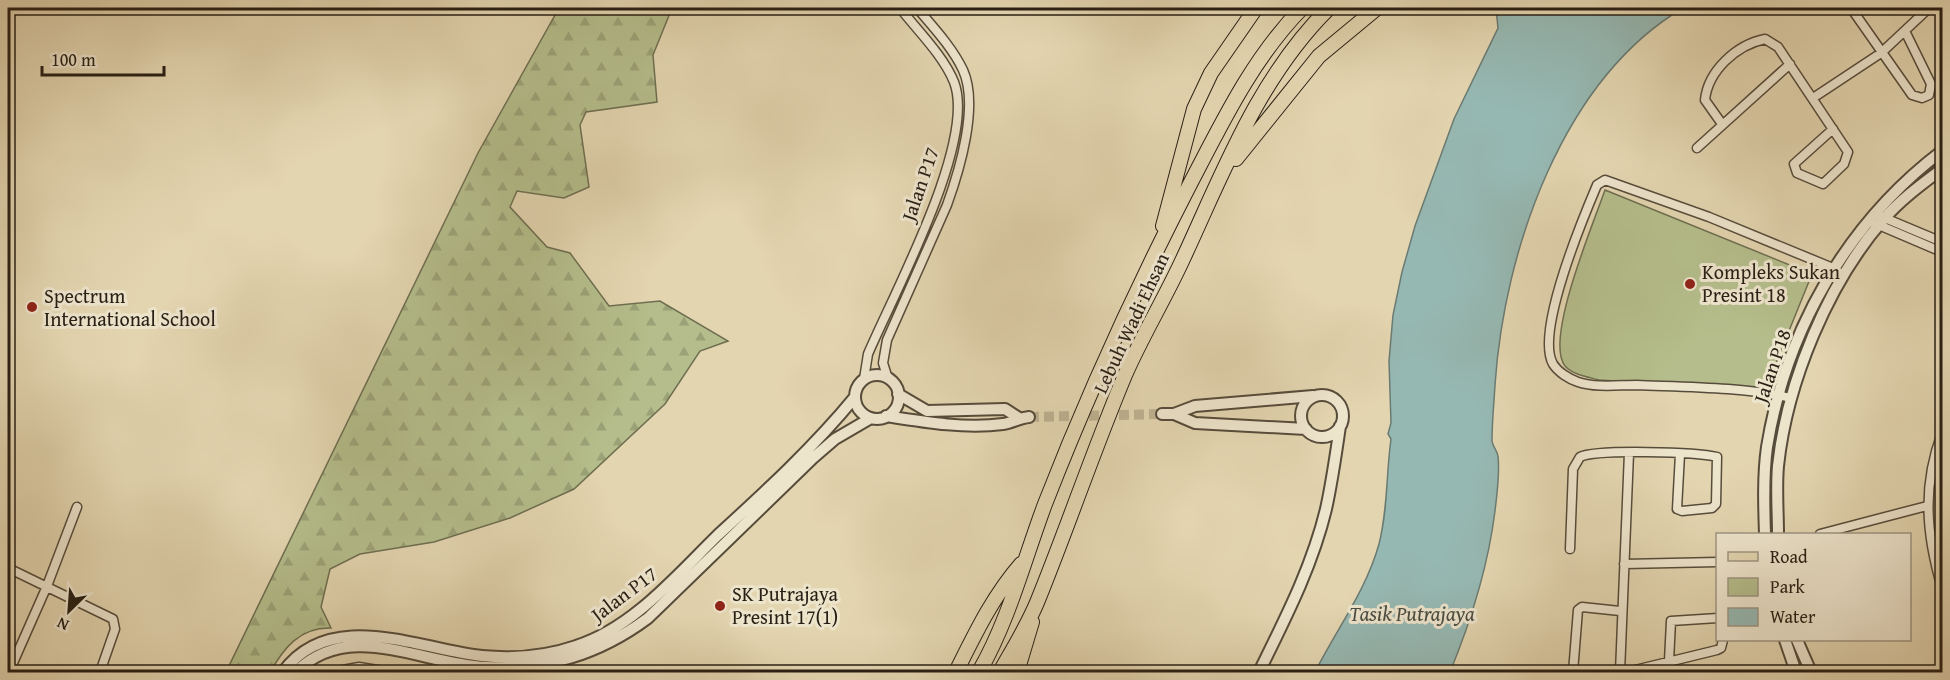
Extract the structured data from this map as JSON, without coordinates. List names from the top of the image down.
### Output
{
  "streets": {
    "main road": ["Lebuh Wadi Ehsan"],
    "street": ["Jalan P17", "Jalan P18"]
  },
  "water": ["Tasik Putrajaya"],
  "places": ["Kompleks Sukan Presint 18", "Spectrum International School", "SK Putrajaya Presint 17(1)"],
  "legend": ["Road", "Park", "Water"],
  "scale_bar": "100 m",
  "north": "bottom left"
}
